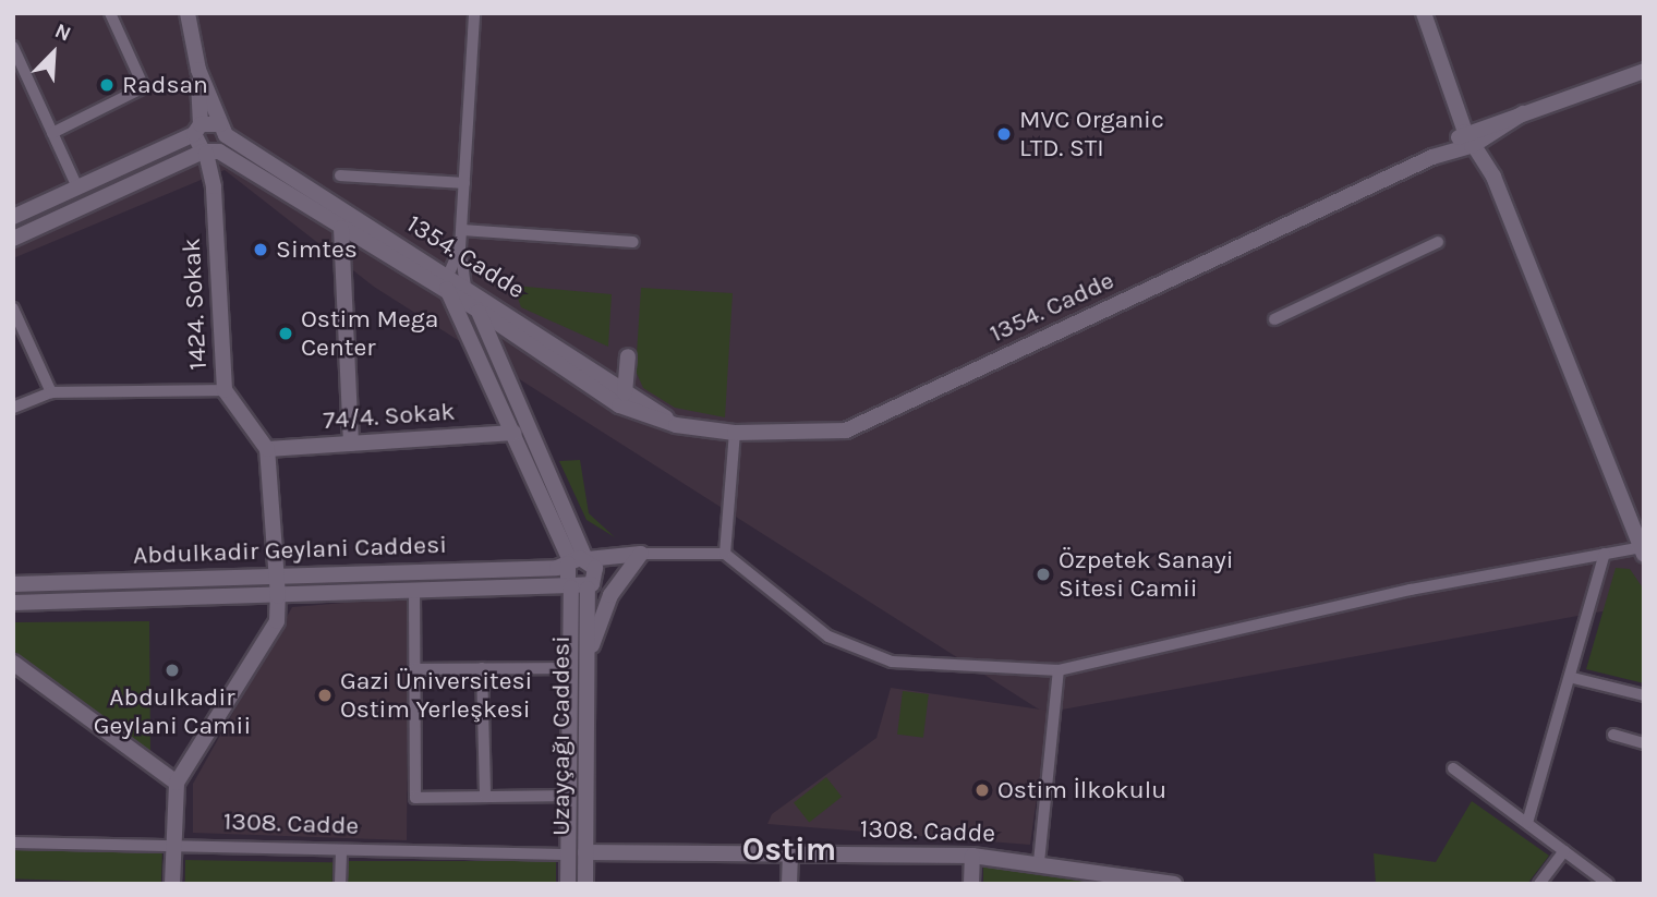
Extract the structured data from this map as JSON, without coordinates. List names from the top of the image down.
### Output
{
  "streets": {
    "main road": [
      "1354. Cadde",
      "1424. Sokak",
      "74/4. Sokak",
      "Abdulkadir Geylani Caddesi",
      "Uzayçağı Caddesi",
      "1308. Cadde"
    ]
  },
  "crossings": [
    ["1354. Cadde", "1424. Sokak"],
    ["1424. Sokak", "74/4. Sokak"],
    ["Abdulkadir Geylani Caddesi", "Uzayçağı Caddesi"],
    ["Uzayçağı Caddesi", "1308. Cadde"]
  ],
  "districts": ["Ostim"],
  "places": [
    "Radsan",
    "MVC Organic LTD. STI",
    "Simtes",
    "Ostim Mega Center",
    "Özpetek Sanayi Sitesi Camii",
    "Abdulkadir Geylani Camii",
    "Gazi Üniversitesi Ostim Yerleşkesi",
    "Ostim İlkokulu"
  ],
  "north": "top right"
}
